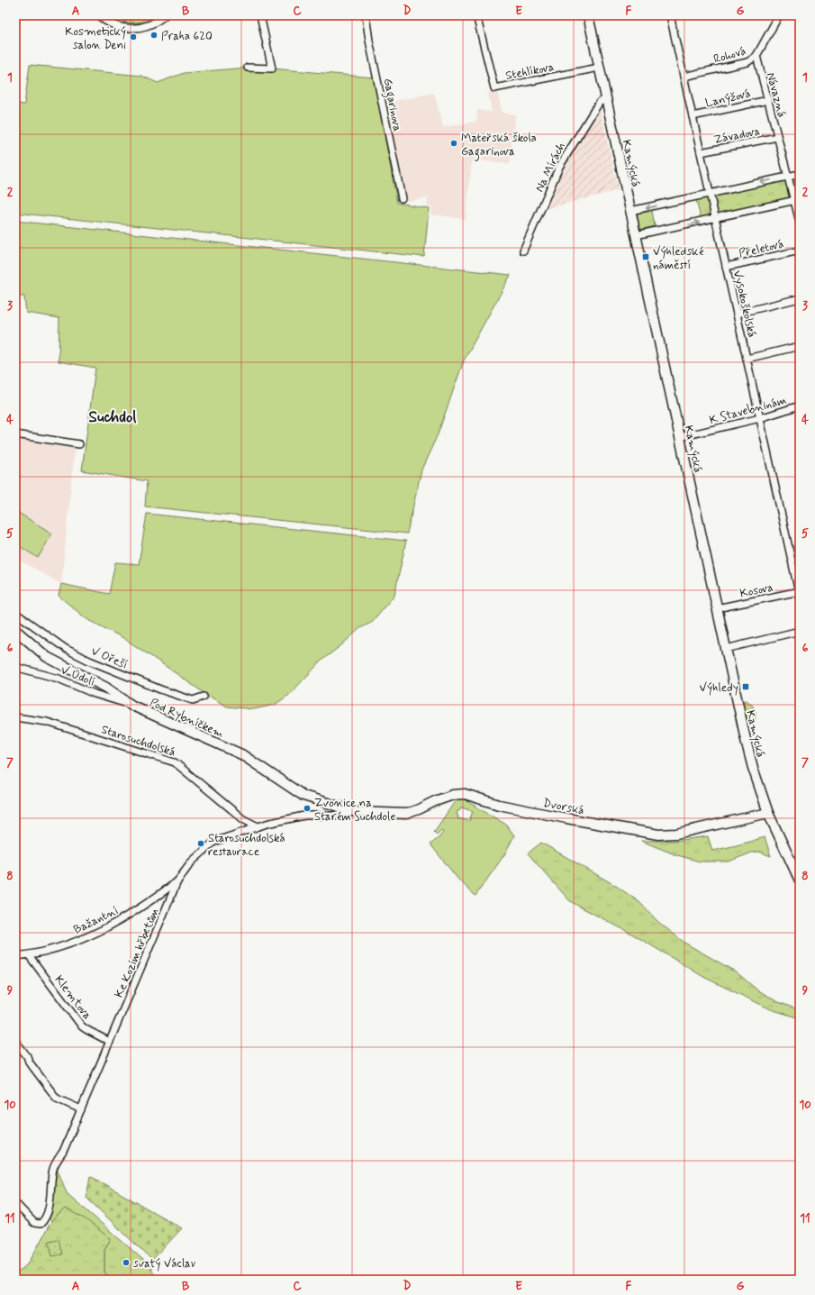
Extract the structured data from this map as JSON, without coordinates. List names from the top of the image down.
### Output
{
  "streets": {
    "main road": ["Kamýcká", "Pod Rybníčkem", "Dvorská"],
    "street": [
      "Rohová",
      "Stehlíkova",
      "Návazná",
      "Lanýžová",
      "Gagarinova",
      "Závadova",
      "Na Mírách",
      "Přeletová",
      "Vysokoškolská",
      "K Stavebninám",
      "Kosova",
      "V Ořeší",
      "V Údolí",
      "Starosuchdolská",
      "Bažantní",
      "Ke Kozím hřbetům",
      "Klemtova"
    ]
  },
  "crossings": [
    ["Rohová", "Návazná"],
    ["Rohová", "Vysokoškolská"],
    ["Stehlíkova", "Kamýcká"],
    ["Návazná", "Lanýžová"],
    ["Návazná", "Závadova"],
    ["Lanýžová", "Vysokoškolská"],
    ["Závadova", "Vysokoškolská"],
    ["Kamýcká", "Na Mírách"],
    ["Kamýcká", "K Stavebninám"],
    ["Kamýcká", "Kosova"],
    ["Kamýcká", "Dvorská"],
    ["Přeletová", "Vysokoškolská"],
    ["Vysokoškolská", "K Stavebninám"],
    ["Vysokoškolská", "Kosova"],
    ["V Údolí", "Pod Rybníčkem"],
    ["Pod Rybníčkem", "Dvorská"],
    ["Pod Rybníčkem", "Ke Kozím hřbetům"],
    ["Starosuchdolská", "Ke Kozím hřbetům"],
    ["Dvorská", "Ke Kozím hřbetům"],
    ["Bažantní", "Ke Kozím hřbetům"],
    ["Bažantní", "Klemtova"],
    ["Ke Kozím hřbetům", "Klemtova"]
  ],
  "districts": ["Suchdol"],
  "places": {
    "other": [
      "Praha 620",
      "Kosmetický salon Deni",
      "Mateřská škola Gagarinova",
      "Zvonice na Starém Suchdole",
      "Starosuchdolská restaurace",
      "svatý Václav"
    ],
    "transit": ["Výhledské náměstí", "Výhledy"]
  },
  "grid": {
    "columns": [
      "A",
      "B",
      "C",
      "D",
      "E",
      "F",
      "G"
    ],
    "rows": [
      "1",
      "2",
      "3",
      "4",
      "5",
      "6",
      "7",
      "8",
      "9",
      "10",
      "11"
    ]
  }
}
